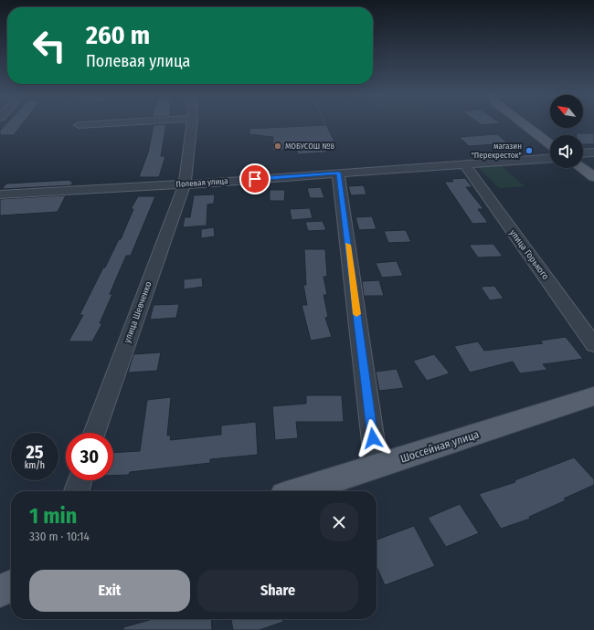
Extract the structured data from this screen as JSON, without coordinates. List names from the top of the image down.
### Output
{
  "streets": {
    "main road": ["Шоссейная улица"],
    "street": ["Полевая улица", "улица Горького", "улица Шевченко"]
  },
  "crossings": [
    ["Полевая улица", "улица Горького"],
    ["Полевая улица", "улица Шевченко"]
  ],
  "places": ["МОБУСОШ №8", "магазин \"Перекресток\""],
  "north": "top left",
  "page": {
    "turn": ["260 m", "Полевая улица"],
    "speed": "25 km/h",
    "limit": "30",
    "heading": ["1 min", "330 m · 10:14"],
    "buttons": ["Exit", "Share"]
  }
}
